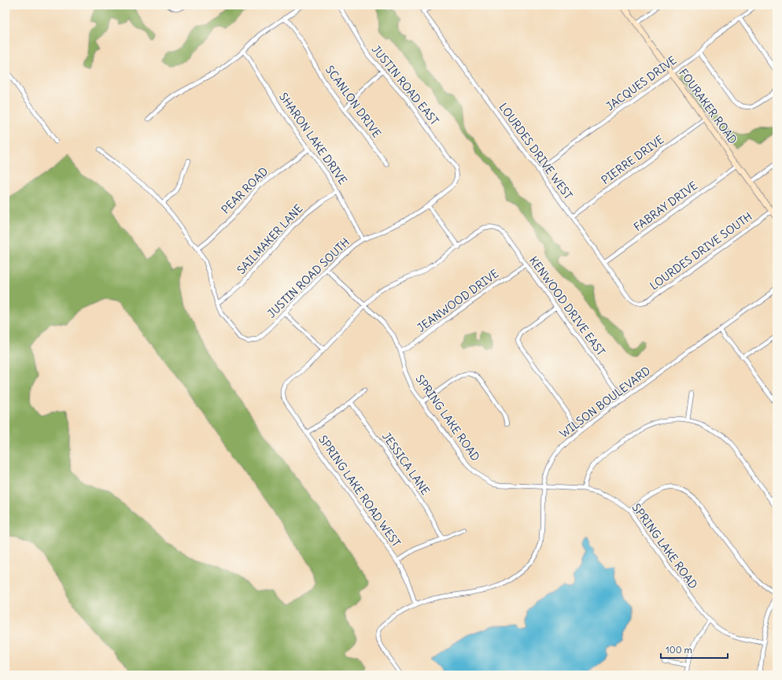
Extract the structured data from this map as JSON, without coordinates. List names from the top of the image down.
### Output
{
  "streets": {
    "main road": ["FOURAKER ROAD"],
    "street": [
      "JACQUES DRIVE",
      "JUSTIN ROAD EAST",
      "SCANLON DRIVE",
      "SHARON LAKE DRIVE",
      "LOURDES DRIVE WEST",
      "PIERRE DRIVE",
      "PEAR ROAD",
      "FABRAY DRIVE",
      "SAILMAKER LANE",
      "LOURDES DRIVE SOUTH",
      "JUSTIN ROAD SOUTH",
      "JEANWOOD DRIVE",
      "KENWOOD DRIVE EAST",
      "WILSON BOULEVARD",
      "SPRING LAKE ROAD",
      "JESSICA LANE",
      "SPRING LAKE ROAD WEST"
    ]
  },
  "crossings": [
    ["JACQUES DRIVE", "FOURAKER ROAD"],
    ["JACQUES DRIVE", "LOURDES DRIVE WEST"],
    ["JUSTIN ROAD EAST", "JUSTIN ROAD SOUTH"],
    ["FOURAKER ROAD", "PIERRE DRIVE"],
    ["FOURAKER ROAD", "FABRAY DRIVE"],
    ["FOURAKER ROAD", "LOURDES DRIVE SOUTH"],
    ["SHARON LAKE DRIVE", "PEAR ROAD"],
    ["SHARON LAKE DRIVE", "SAILMAKER LANE"],
    ["SHARON LAKE DRIVE", "JUSTIN ROAD SOUTH"],
    ["LOURDES DRIVE WEST", "PIERRE DRIVE"],
    ["LOURDES DRIVE WEST", "FABRAY DRIVE"],
    ["LOURDES DRIVE WEST", "LOURDES DRIVE SOUTH"],
    ["SAILMAKER LANE", "JUSTIN ROAD SOUTH"],
    ["JUSTIN ROAD SOUTH", "SPRING LAKE ROAD"],
    ["JEANWOOD DRIVE", "KENWOOD DRIVE EAST"],
    ["JEANWOOD DRIVE", "SPRING LAKE ROAD"],
    ["KENWOOD DRIVE EAST", "WILSON BOULEVARD"],
    ["WILSON BOULEVARD", "SPRING LAKE ROAD"],
    ["WILSON BOULEVARD", "SPRING LAKE ROAD WEST"]
  ],
  "scale_bar": "100 m"
}
